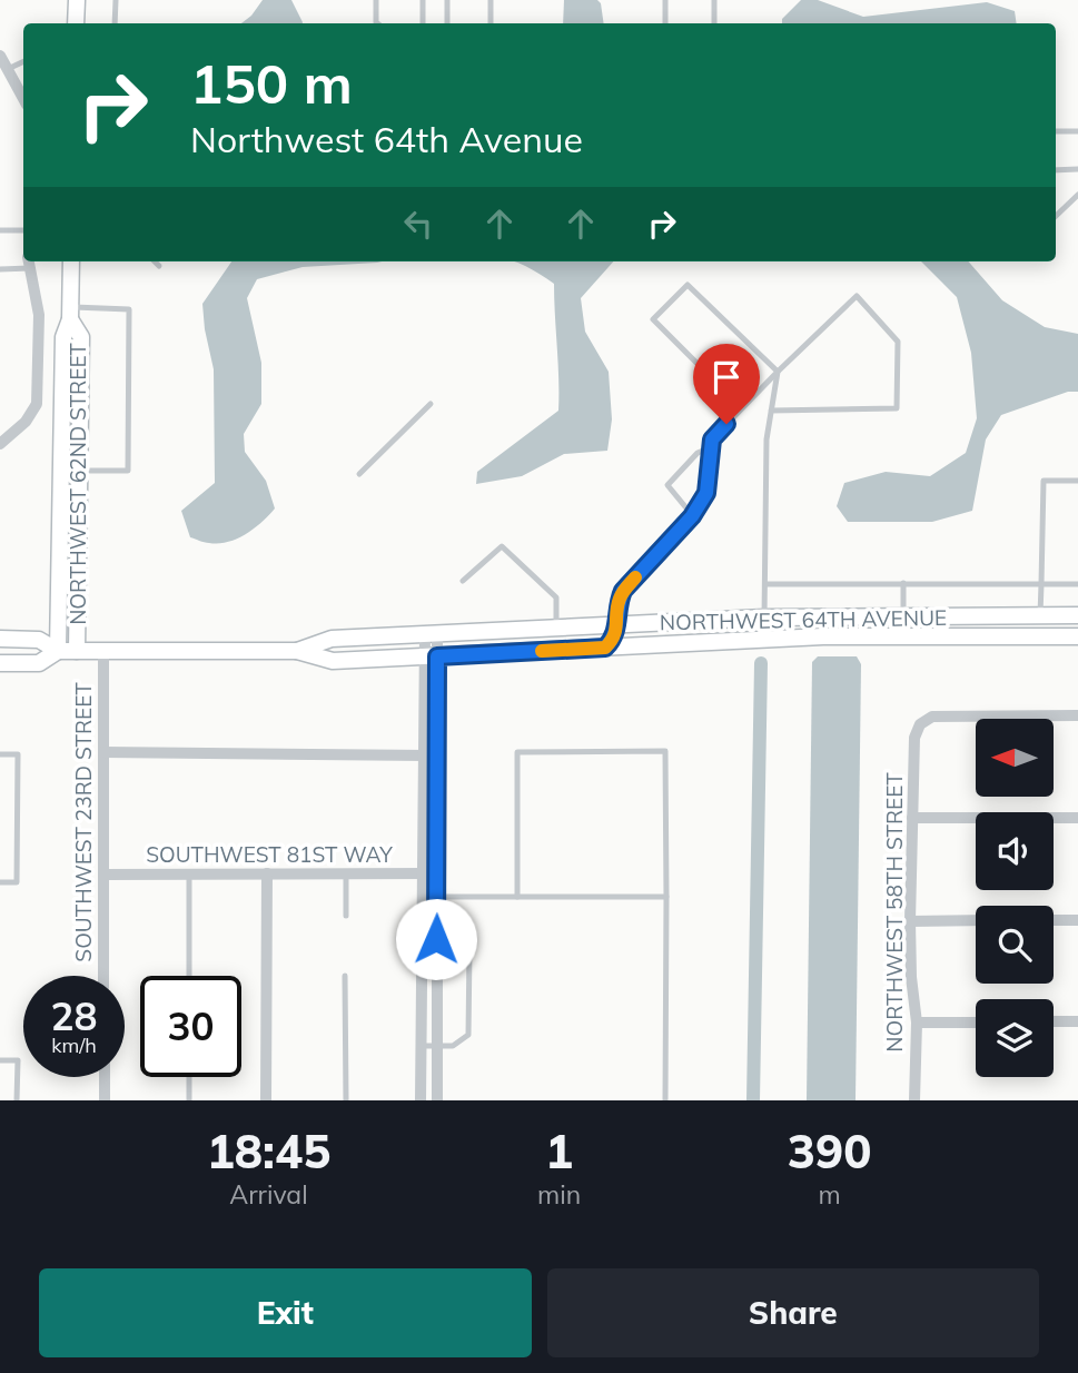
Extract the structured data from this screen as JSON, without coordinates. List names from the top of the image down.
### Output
{
  "streets": {
    "street": [
      "NORTHWEST 62ND STREET",
      "NORTHWEST 64TH AVENUE",
      "SOUTHWEST 23RD STREET",
      "SOUTHWEST 81ST WAY",
      "NORTHWEST 58TH STREET"
    ]
  },
  "crossings": [
    ["NORTHWEST 62ND STREET", "NORTHWEST 64TH AVENUE"],
    ["NORTHWEST 64TH AVENUE", "SOUTHWEST 23RD STREET"],
    ["SOUTHWEST 23RD STREET", "SOUTHWEST 81ST WAY"]
  ],
  "north": "left",
  "page": {
    "turn": ["150 m", "Northwest 64th Avenue"],
    "speed": "28 km/h",
    "limit": "30",
    "eta": [
      "18:45",
      "Arrival",
      "1",
      "min",
      "390",
      "m"
    ],
    "buttons": ["Exit", "Share"]
  }
}
